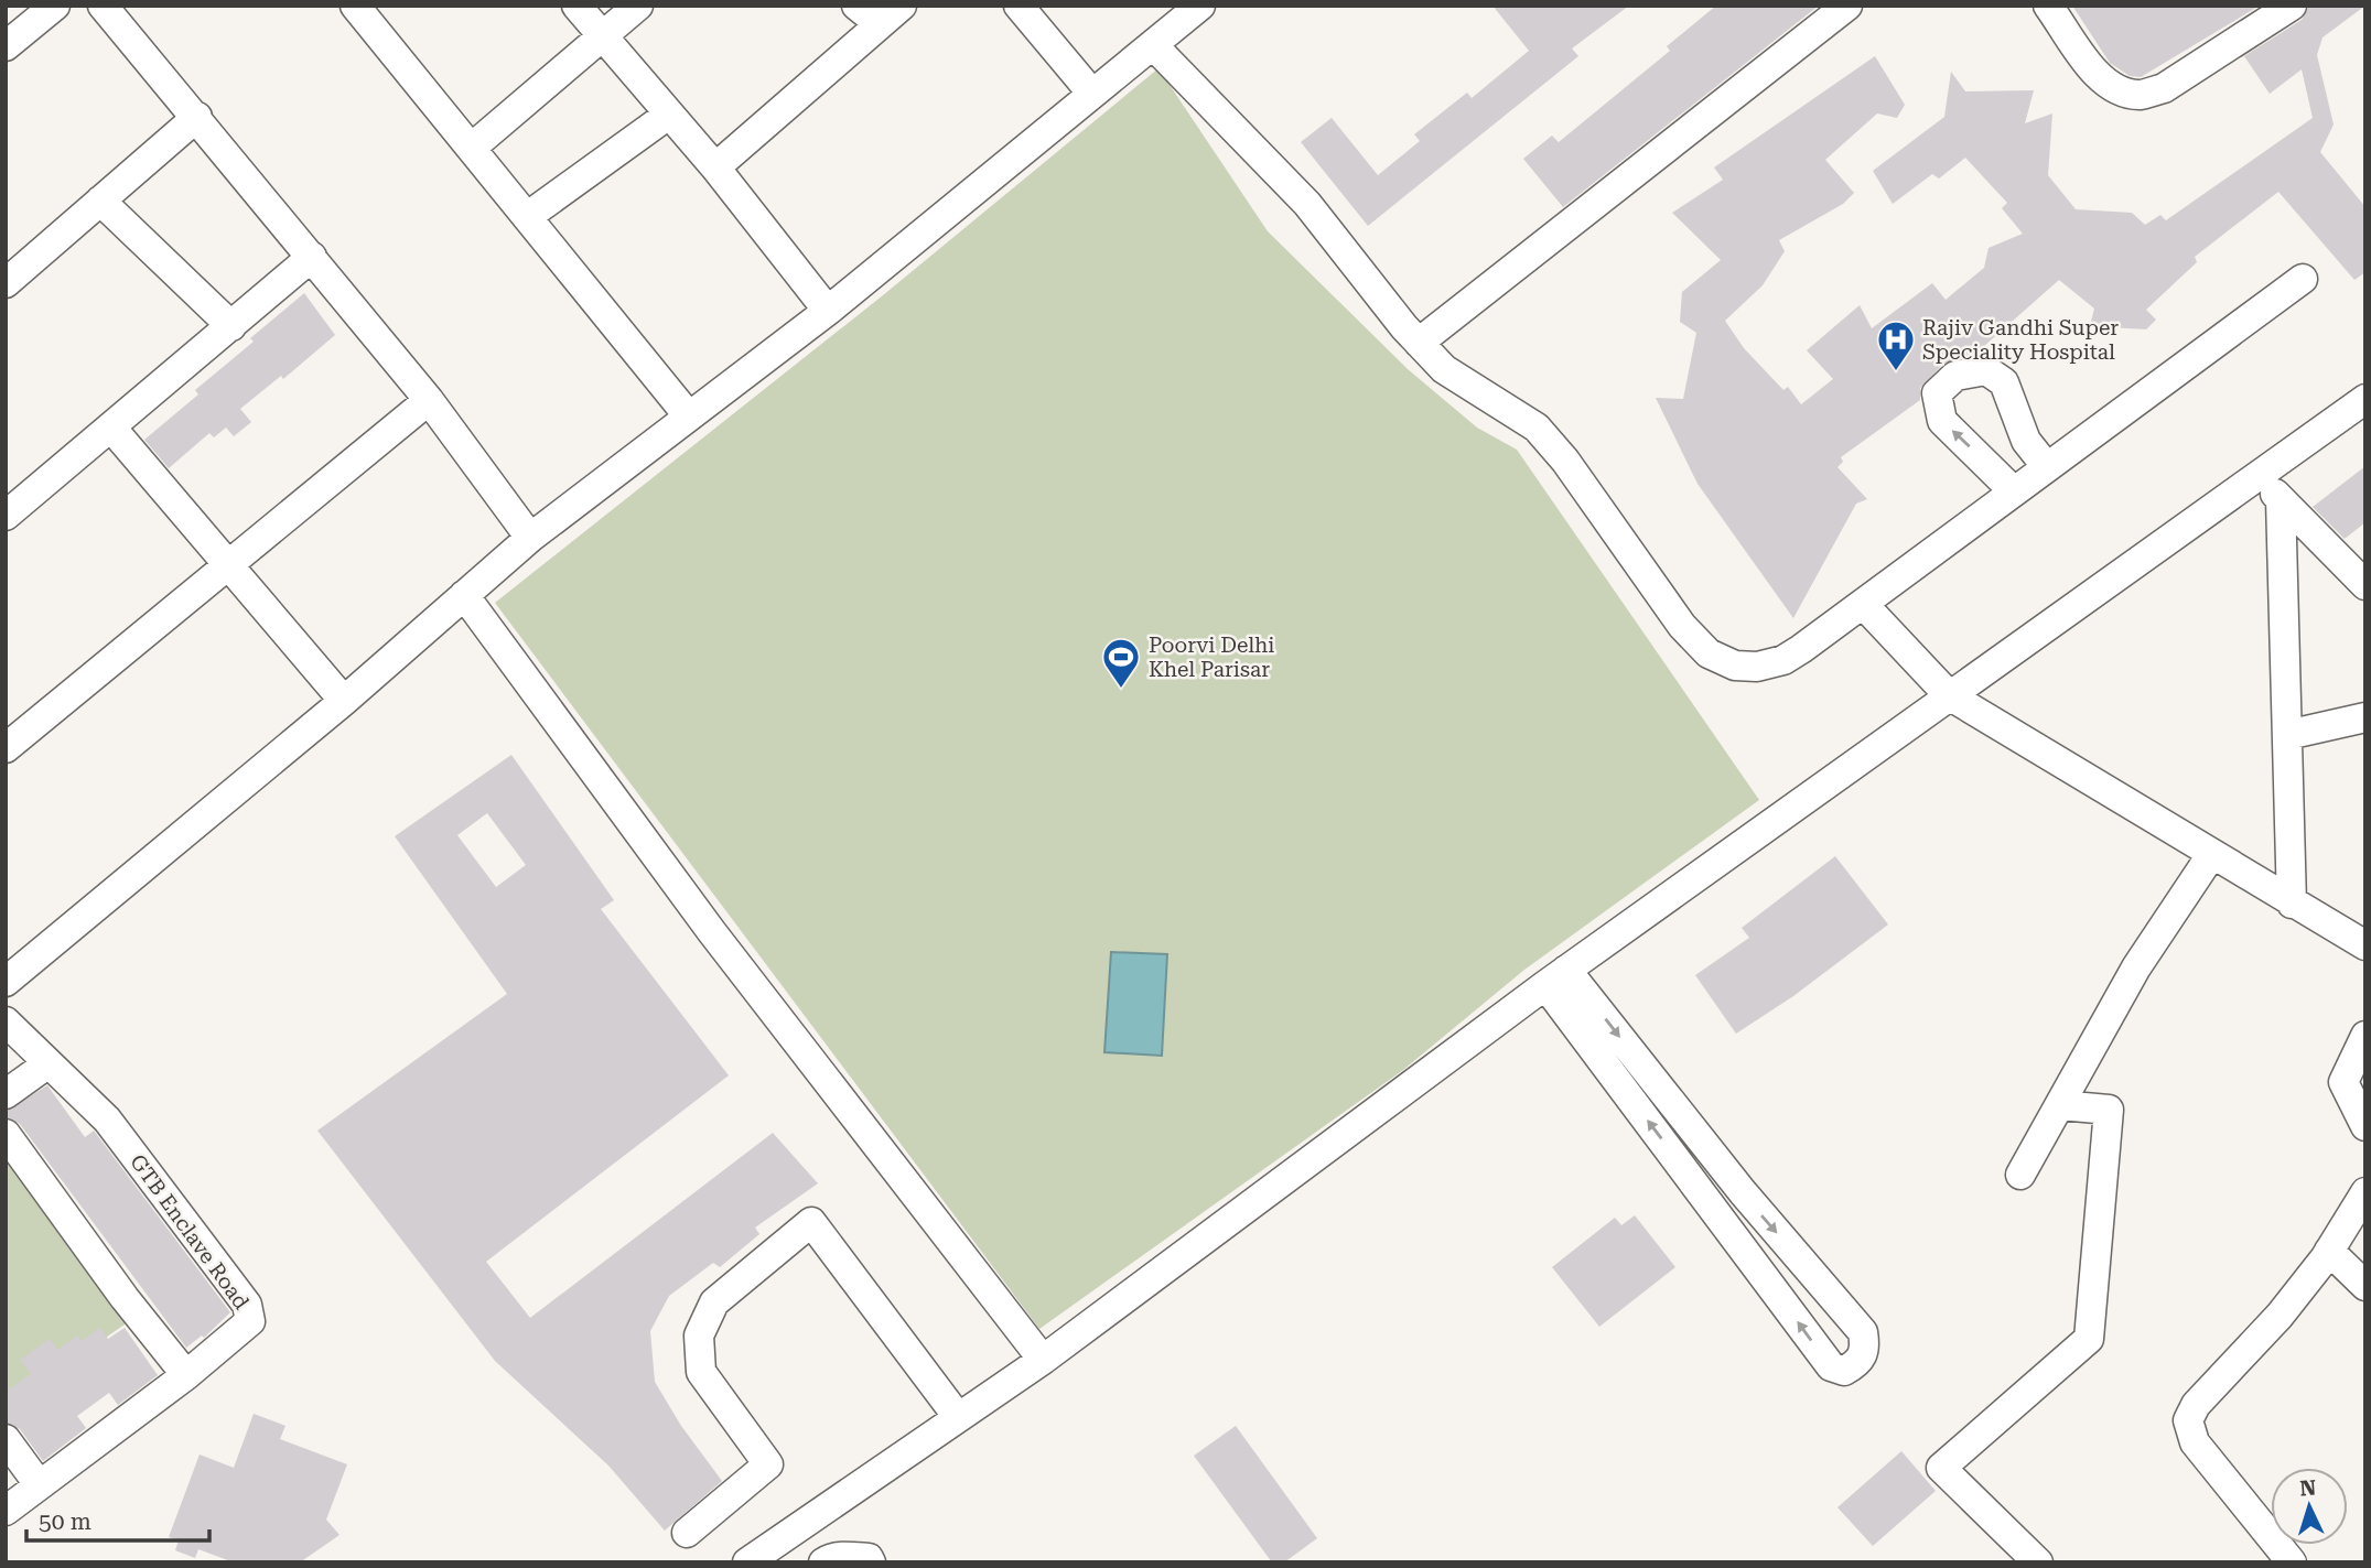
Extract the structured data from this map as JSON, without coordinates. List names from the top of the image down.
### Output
{
  "streets": {
    "street": ["GTB Enclave Road"]
  },
  "places": {
    "hospital": ["Rajiv Gandhi Super Speciality Hospital"],
    "sports": ["Poorvi Delhi Khel Parisar"]
  },
  "scale_bar": "50 m",
  "north": "top"
}
